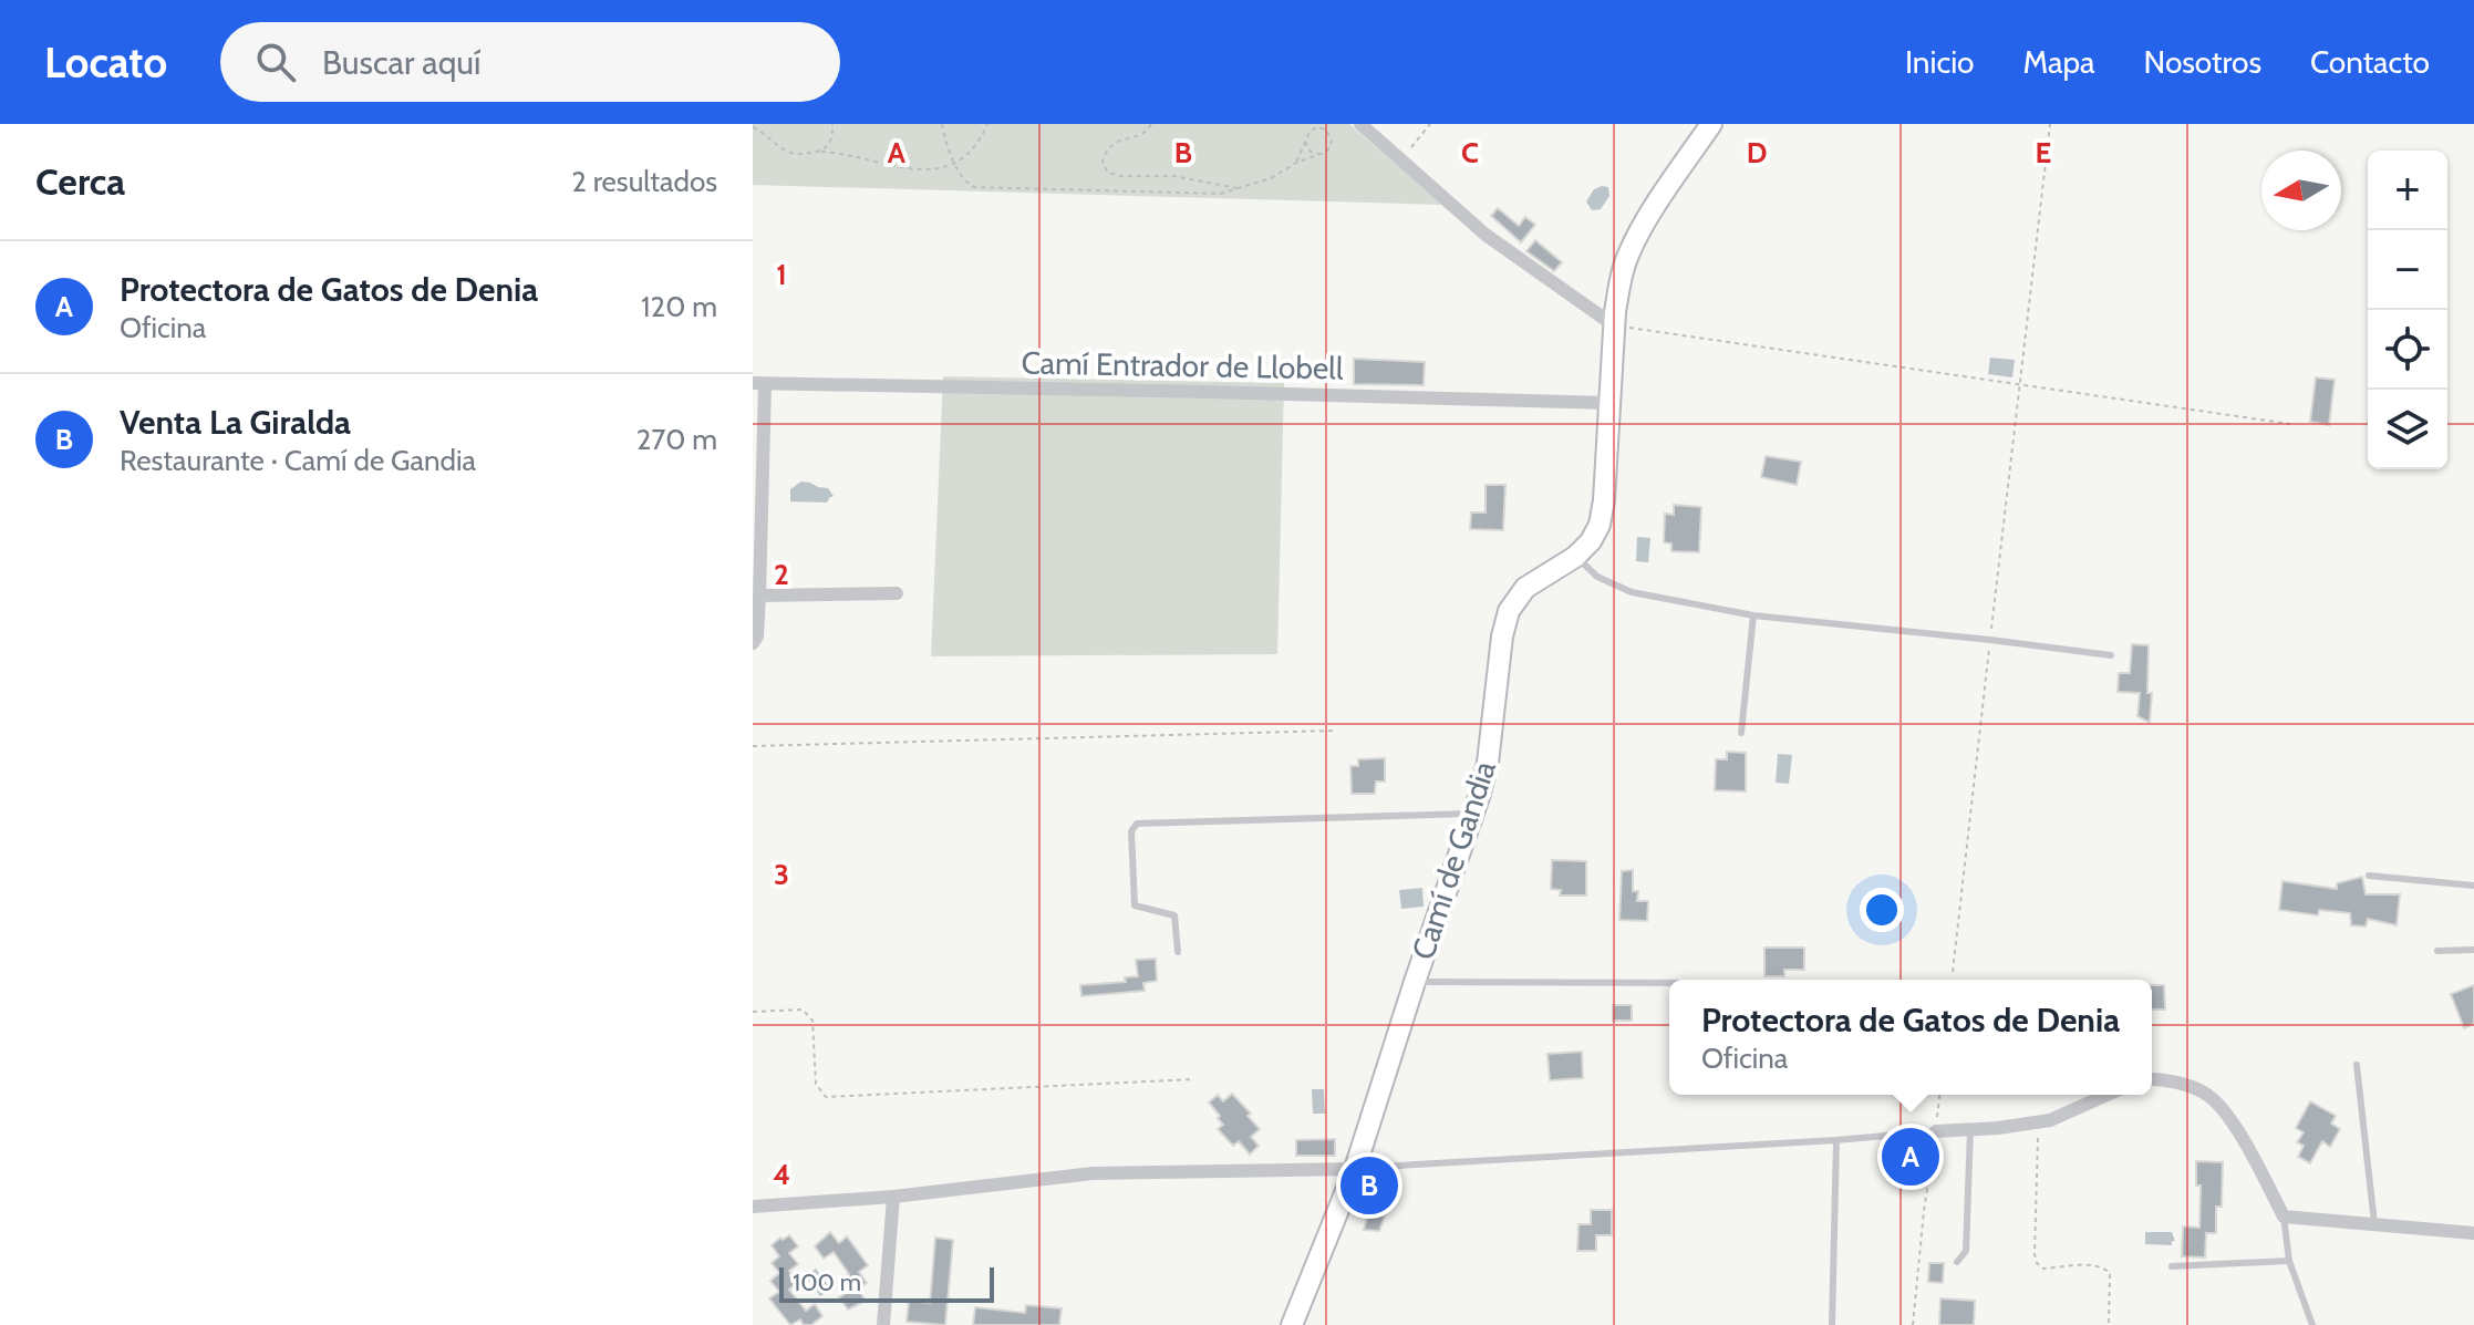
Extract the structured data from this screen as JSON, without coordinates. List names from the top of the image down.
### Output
{
  "streets": {
    "main road": ["Camí de Gandia"],
    "street": ["Camí Entrador de Llobell"]
  },
  "crossings": [
    ["Camí Entrador de Llobell", "Camí de Gandia"]
  ],
  "scale_bar": "100 m",
  "north": "left",
  "page": {
    "header": "Locato",
    "search": "Buscar aquí",
    "nav": [
      "Inicio",
      "Mapa",
      "Nosotros",
      "Contacto"
    ],
    "heading": ["Cerca", "2 resultados"],
    "map_buttons": ["+", "−"],
    "list": [
      {
        "mark": "A",
        "name": "Protectora de Gatos de Denia",
        "note": "Oficina",
        "value": "120 m"
      },
      {
        "mark": "B",
        "name": "Venta La Giralda",
        "note": "Restaurante · Camí de Gandia",
        "value": "270 m"
      }
    ],
    "popup": ["Protectora de Gatos de Denia", "Oficina"],
    "pins": ["A", "B"],
    "scale": "100 m"
  },
  "grid": {
    "columns": [
      "A",
      "B",
      "C",
      "D",
      "E"
    ],
    "rows": [
      "1",
      "2",
      "3",
      "4"
    ]
  }
}
